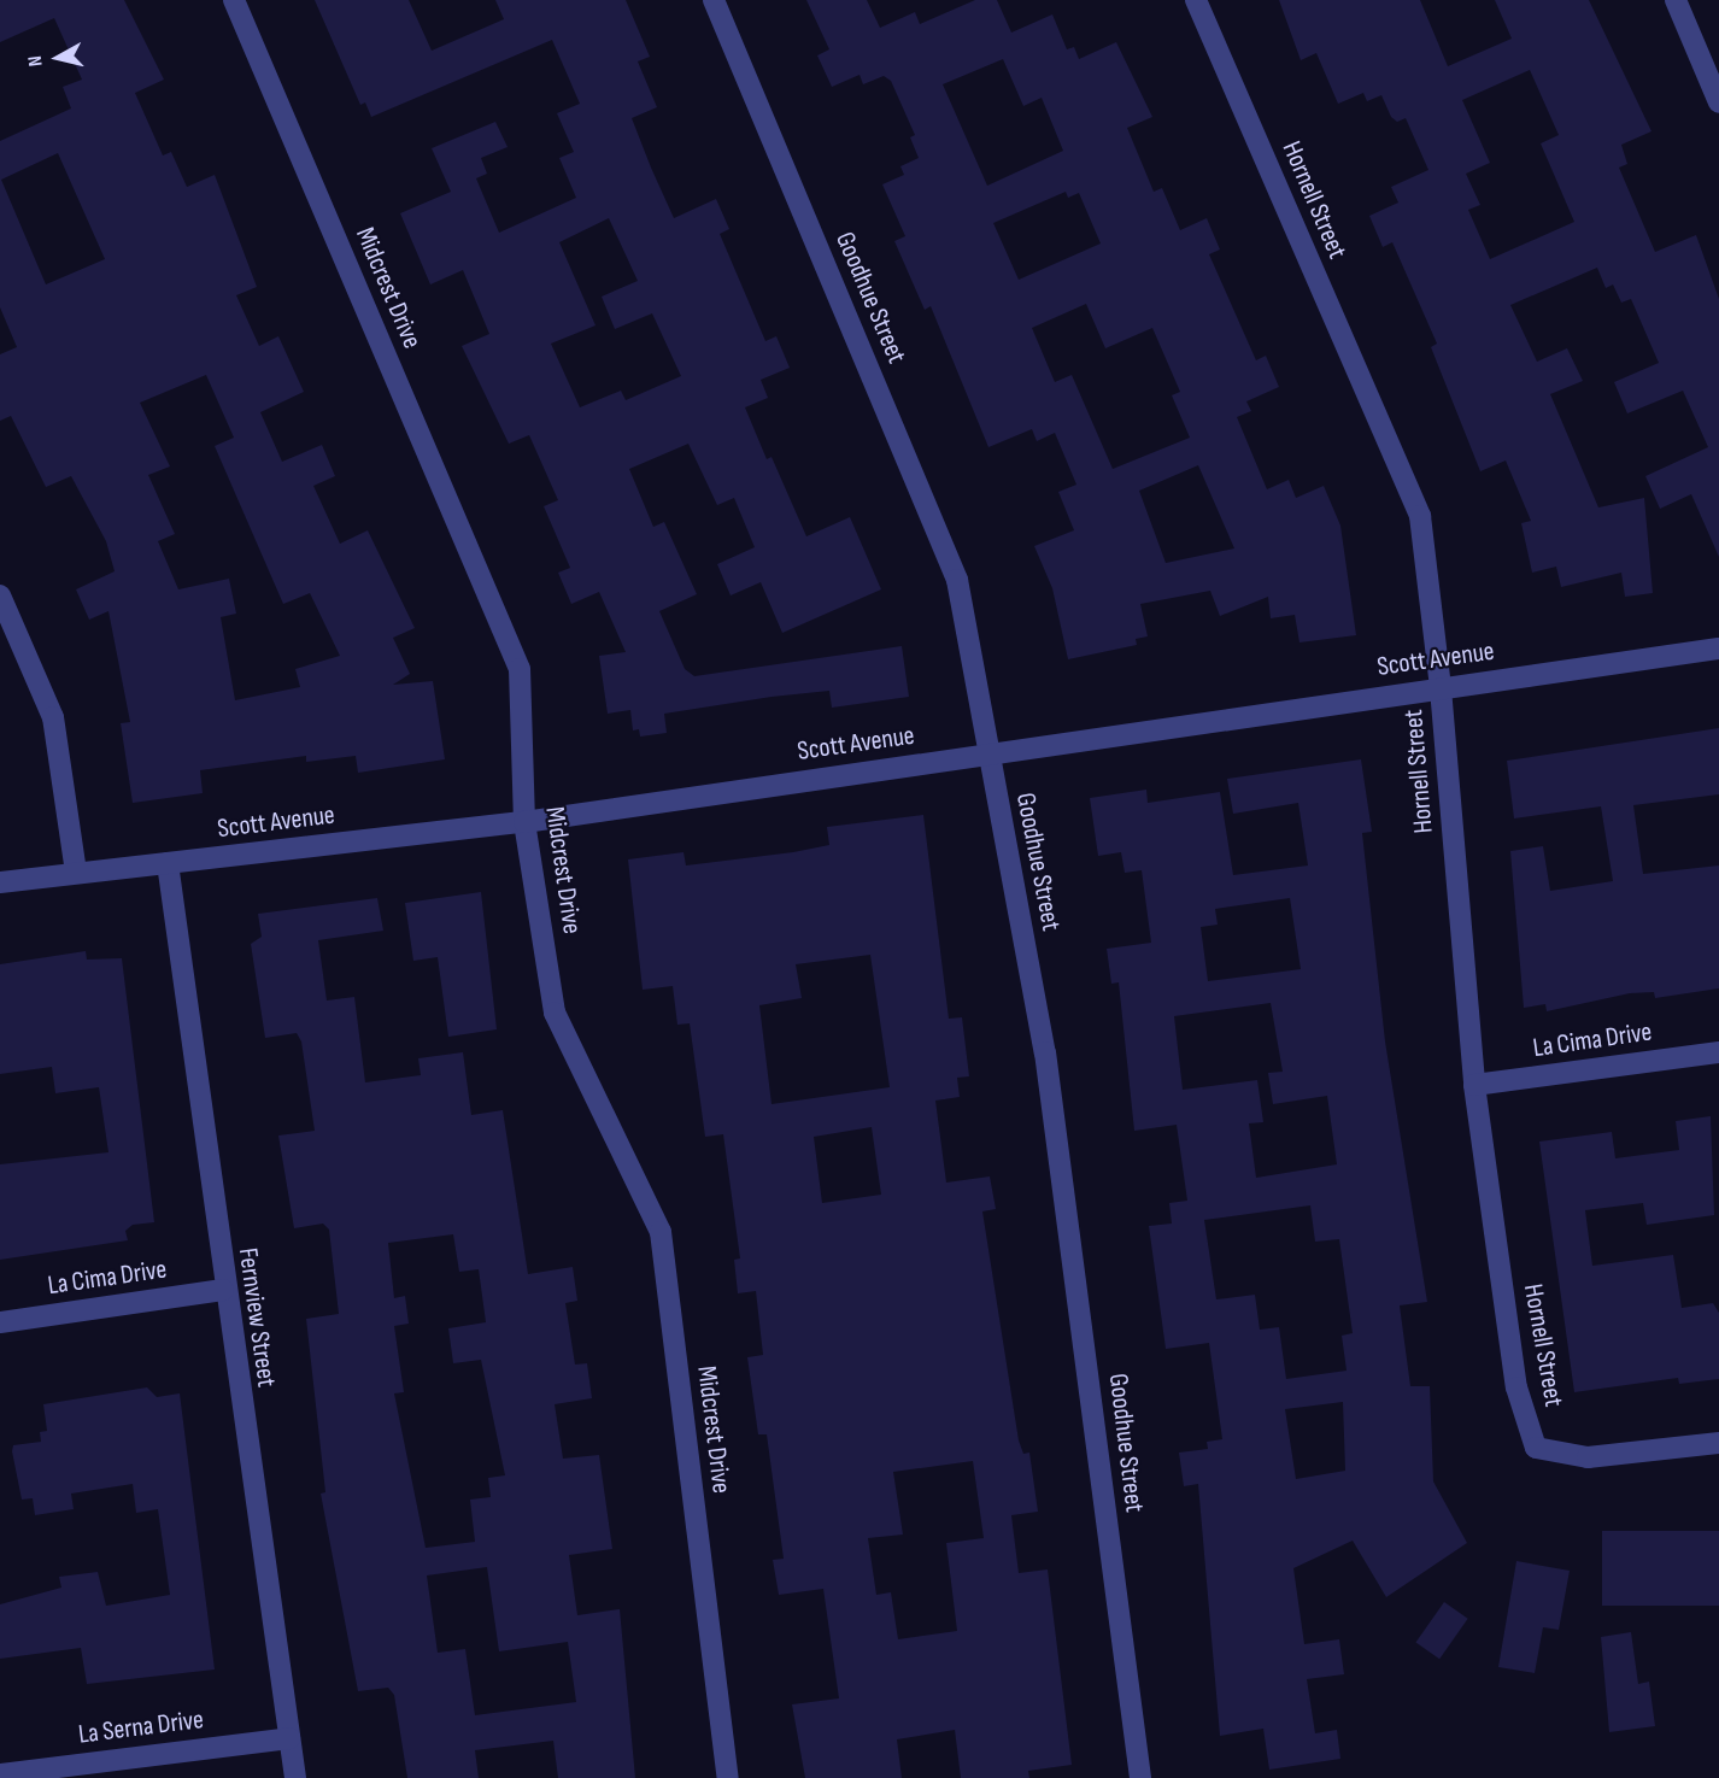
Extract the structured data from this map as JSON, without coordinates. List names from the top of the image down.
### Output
{
  "streets": {
    "street": [
      "Hornell Street",
      "Midcrest Drive",
      "Goodhue Street",
      "Scott Avenue",
      "La Cima Drive",
      "Fernview Street",
      "La Serna Drive"
    ]
  },
  "crossings": [
    ["Hornell Street", "Scott Avenue"],
    ["Hornell Street", "La Cima Drive"],
    ["Midcrest Drive", "Scott Avenue"],
    ["Goodhue Street", "Scott Avenue"],
    ["Scott Avenue", "Fernview Street"],
    ["La Cima Drive", "Fernview Street"],
    ["Fernview Street", "La Serna Drive"]
  ],
  "north": "left"
}
